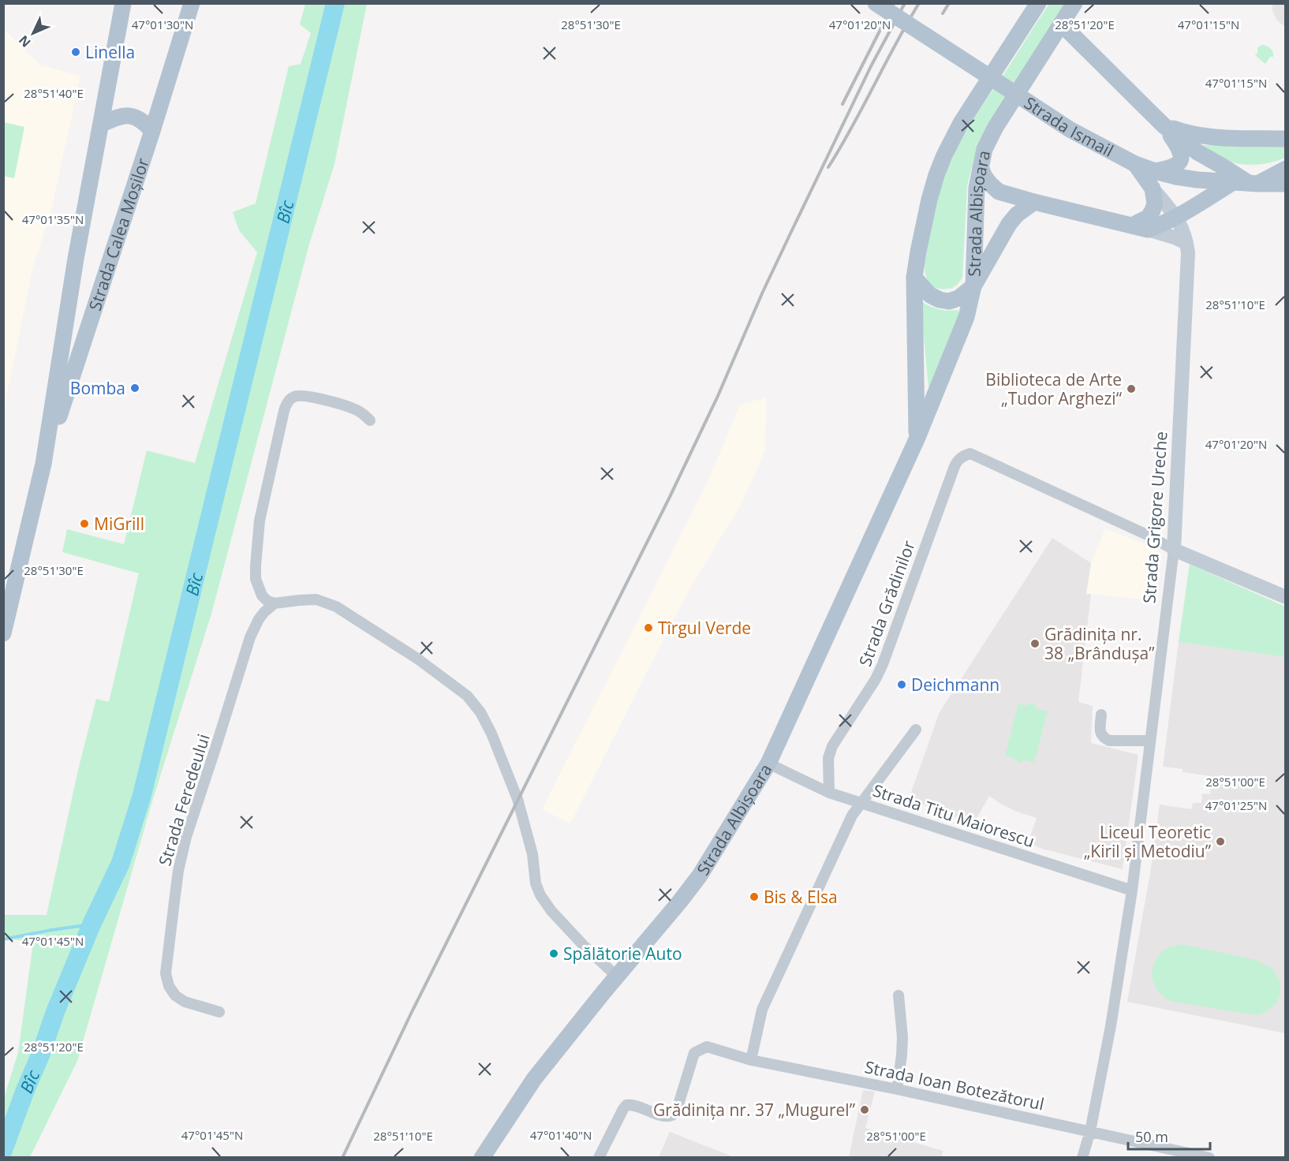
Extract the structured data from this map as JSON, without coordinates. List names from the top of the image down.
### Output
{
  "streets": {
    "main road": ["Strada Ismail", "Strada Albișoara", "Strada Calea Moșilor"],
    "street": [
      "Strada Grigore Ureche",
      "Strada Grădinilor",
      "Strada Feredeului",
      "Strada Titu Maiorescu",
      "Strada Ioan Botezătorul"
    ]
  },
  "crossings": [
    ["Strada Albișoara", "Strada Titu Maiorescu"],
    ["Strada Grigore Ureche", "Strada Grădinilor"],
    ["Strada Grigore Ureche", "Strada Titu Maiorescu"],
    ["Strada Grigore Ureche", "Strada Ioan Botezătorul"],
    ["Strada Grădinilor", "Strada Titu Maiorescu"]
  ],
  "water": ["Bîc"],
  "places": [
    "Linella",
    "Bomba",
    "Biblioteca de Arte „Tudor Arghezi“",
    "MiGrill",
    "Tîrgul Verde",
    "Grădinița nr. 38 „Brândușa”",
    "Deichmann",
    "Liceul Teoretic „Kiril și Metodiu”",
    "Bis & Elsa",
    "Spălătorie Auto",
    "Grădinița nr. 37 „Mugurel”"
  ],
  "scale_bar": "50 m",
  "north": "bottom left",
  "coordinates": [
    "28°51'30\"E",
    "28°51'20\"E",
    "47°01'15\"N",
    "47°01'30\"N",
    "47°01'20\"N",
    "28°51'40\"E",
    "47°01'35\"N",
    "28°51'10\"E",
    "28°51'00\"E",
    "47°01'25\"N",
    "47°01'45\"N",
    "47°01'40\"N"
  ]
}
